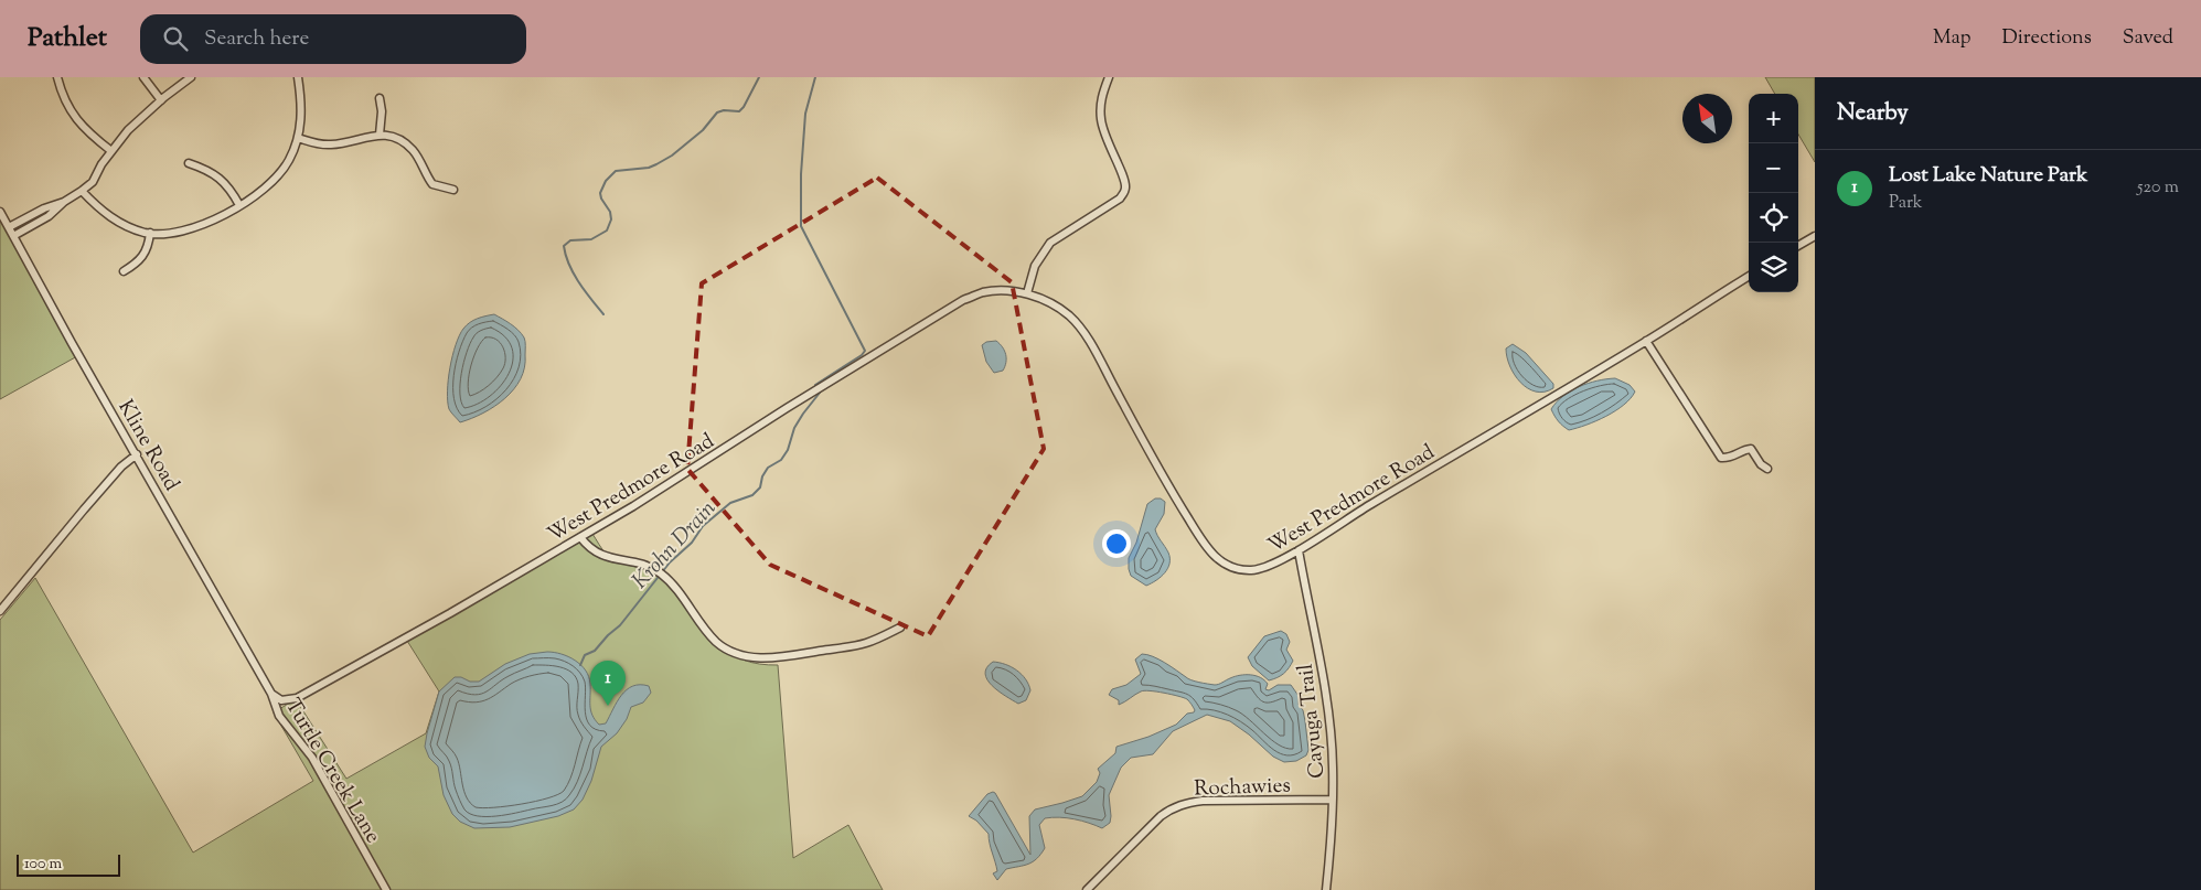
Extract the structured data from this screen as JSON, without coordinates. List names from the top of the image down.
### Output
{
  "streets": {
    "street": [
      "Kline Road",
      "West Predmore Road",
      "Cayuga Trail",
      "Turtle Creek Lane",
      "Rochawies"
    ]
  },
  "crossings": [
    ["Kline Road", "West Predmore Road"],
    ["Kline Road", "Turtle Creek Lane"],
    ["West Predmore Road", "Cayuga Trail"],
    ["West Predmore Road", "Turtle Creek Lane"],
    ["Cayuga Trail", "Rochawies"]
  ],
  "water": ["Krohn Drain"],
  "scale_bar": "100 m",
  "north": "top left",
  "page": {
    "header": "Pathlet",
    "search": "Search here",
    "nav": ["Map", "Directions", "Saved"],
    "heading": "Nearby",
    "map_buttons": ["+", "−"],
    "list": [
      {
        "mark": "1",
        "name": "Lost Lake Nature Park",
        "note": "Park",
        "value": "520 m"
      }
    ],
    "pins": "1",
    "scale": "100 m"
  }
}
